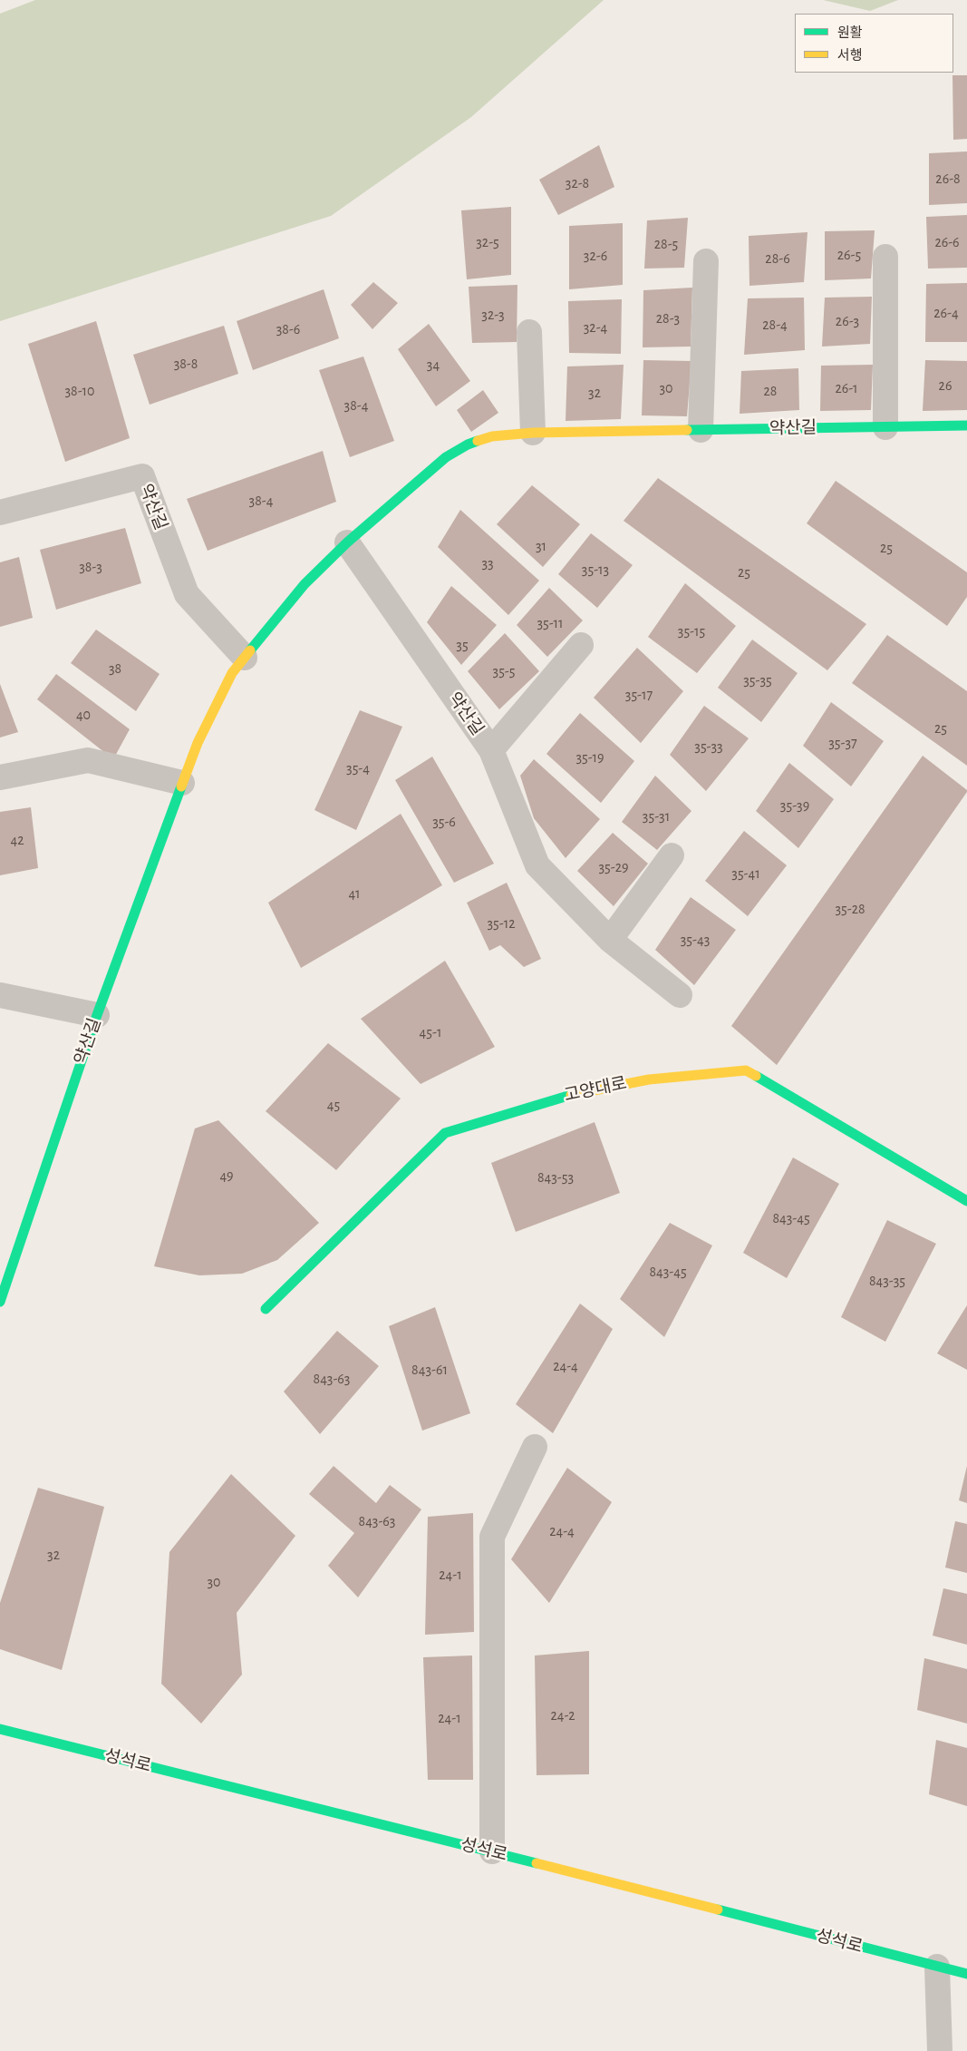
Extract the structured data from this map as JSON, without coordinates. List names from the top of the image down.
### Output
{
  "streets": {
    "street": ["약산길", "고양대로", "성석로"]
  },
  "house_numbers": [
    "26-8",
    "32-8",
    "32-5",
    "26-6",
    "28-5",
    "26-5",
    "32-6",
    "28-6",
    "26-4",
    "32-3",
    "28-3",
    "26-3",
    "28-4",
    "32-4",
    "38-6",
    "38-8",
    "34",
    "26",
    "30",
    "26-1",
    "38-10",
    "28",
    "32",
    "38-4",
    "38-4",
    "31",
    "25",
    "33",
    "38-3",
    "35-13",
    "25",
    "35-11",
    "35-15",
    "35",
    "38",
    "35-5",
    "35-35",
    "35-17",
    "40",
    "25",
    "35-37",
    "35-33",
    "35-19",
    "35-4",
    "35-39",
    "35-31",
    "35-6",
    "42",
    "35-29",
    "35-41",
    "41",
    "35-28",
    "35-12",
    "35-43",
    "45-1",
    "45",
    "49",
    "843-53",
    "843-45",
    "843-45",
    "843-35",
    "24-4",
    "843-61",
    "843-63",
    "843-63",
    "24-4",
    "32",
    "24-1",
    "30",
    "24-2",
    "24-1"
  ],
  "legend": ["원활", "서행"]
}
